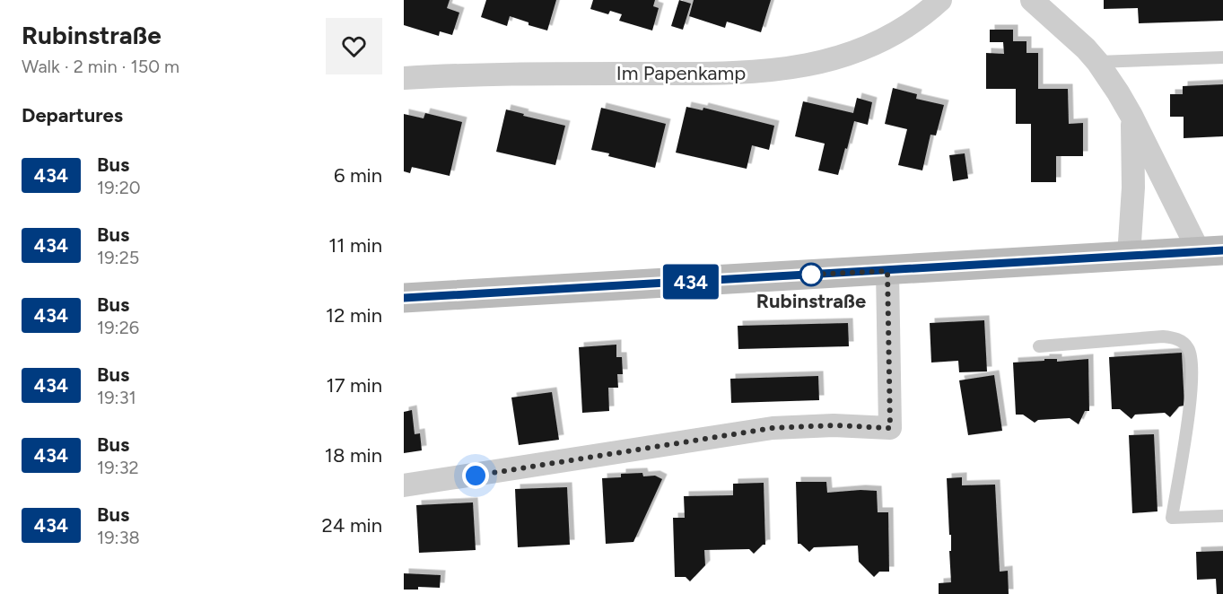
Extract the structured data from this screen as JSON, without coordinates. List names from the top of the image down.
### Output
{
  "streets": {
    "street": ["Im Papenkamp"]
  },
  "places": ["Rubinstraße"],
  "lines": ["bus line 434"],
  "page": {
    "heading": [
      ["Rubinstraße", "Walk · 2 min · 150 m"],
      "Departures"
    ],
    "on_map": "434",
    "list": [
      {
        "mark": "434",
        "name": "Bus",
        "note": "19:20",
        "value": "6 min"
      },
      {
        "mark": "434",
        "name": "Bus",
        "note": "19:25",
        "value": "11 min"
      },
      {
        "mark": "434",
        "name": "Bus",
        "note": "19:26",
        "value": "12 min"
      },
      {
        "mark": "434",
        "name": "Bus",
        "note": "19:31",
        "value": "17 min"
      },
      {
        "mark": "434",
        "name": "Bus",
        "note": "19:32",
        "value": "18 min"
      },
      {
        "mark": "434",
        "name": "Bus",
        "note": "19:38",
        "value": "24 min"
      }
    ]
  }
}
